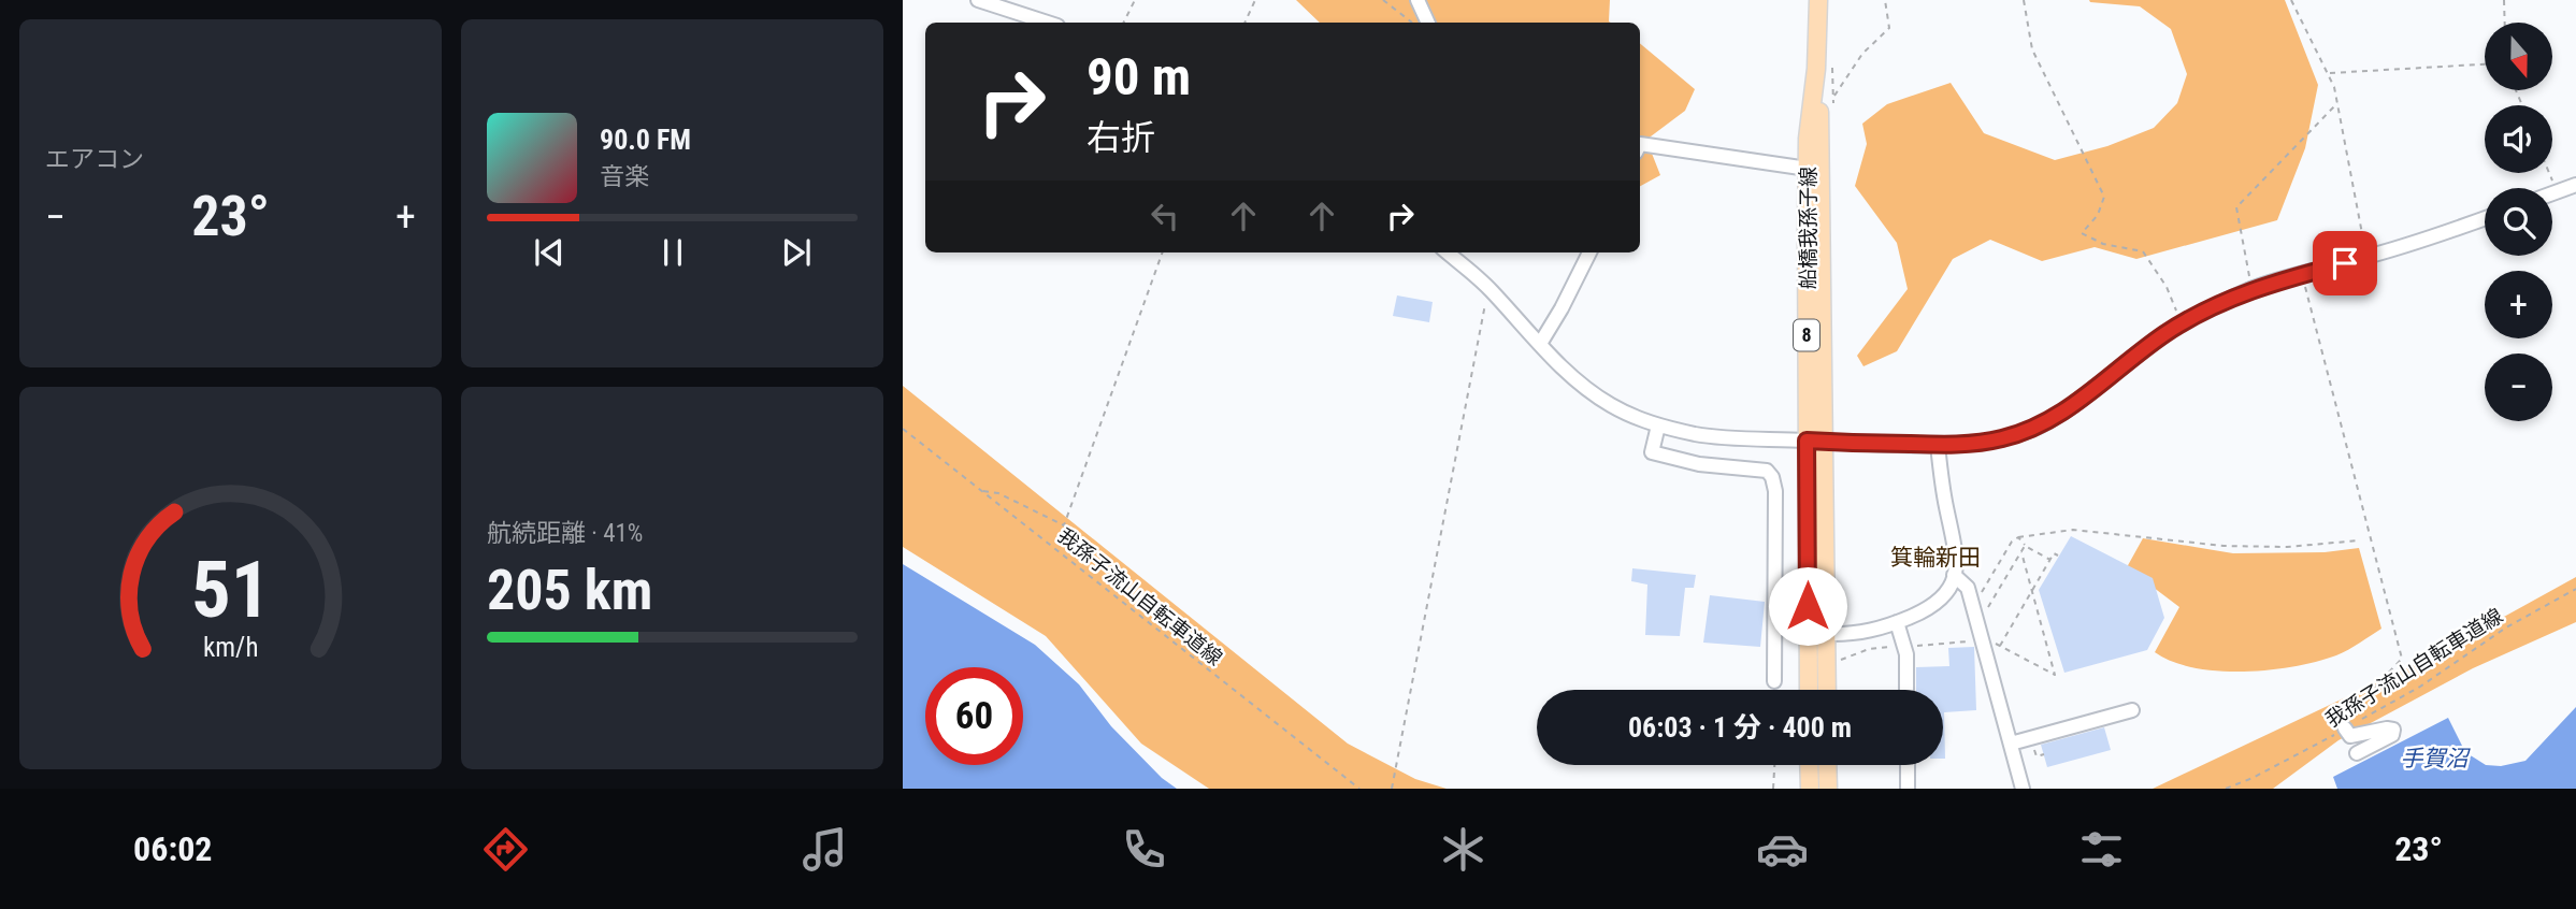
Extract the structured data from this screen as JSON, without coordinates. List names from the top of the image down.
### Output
{
  "streets": {
    "main road": ["船橋我孫子線", "8"],
    "path": ["我孫子流山自転車道線"]
  },
  "districts": ["箕輪新田"],
  "water": ["手賀沼"],
  "north": "bottom",
  "page": {
    "tile": [
      "エアコン",
      ["航続距離 · 41%", "205 km"]
    ],
    "map_buttons": ["+", "−"],
    "turn": ["90 m", "右折"],
    "song": ["90.0 FM", "音楽"],
    "heat": ["−", "23°", "+"],
    "limit": "60",
    "trip": "06:03 · 1 分 · 400 m",
    "tabs": ["06:02", "23°"],
    "gauge": ["51", "km/h"]
  }
}
